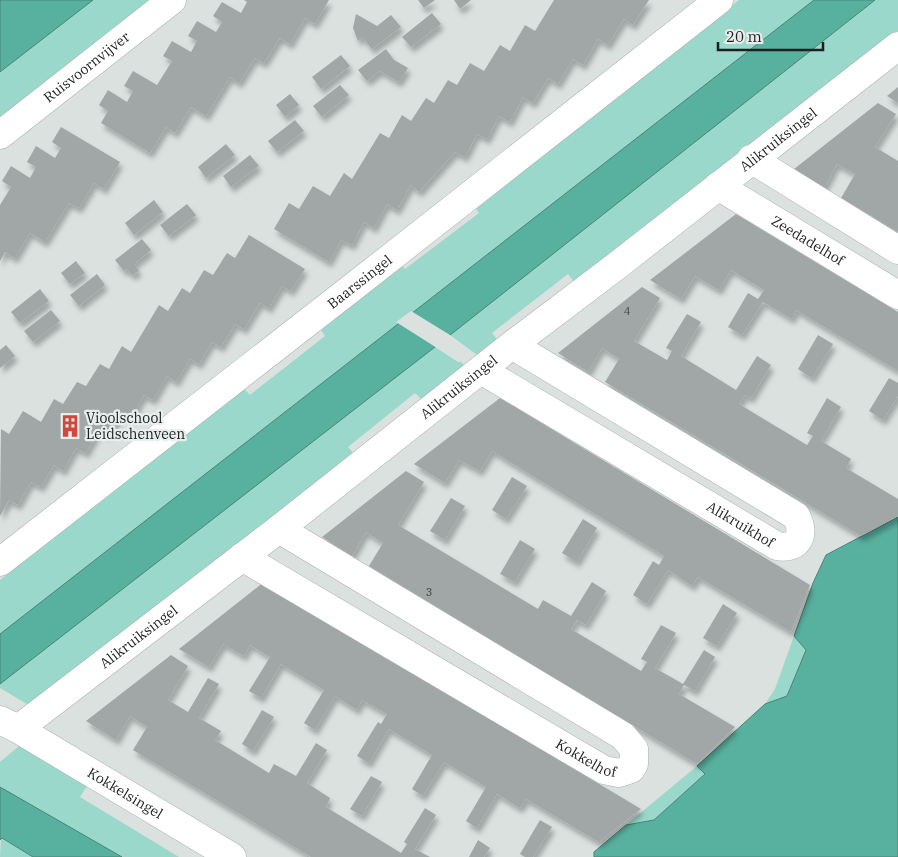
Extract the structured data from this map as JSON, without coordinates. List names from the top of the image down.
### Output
{
  "streets": {
    "street": [
      "Ruisvoornvijver",
      "Alikruiksingel",
      "Zeedadelhof",
      "Baarssingel",
      "Alikruikhof",
      "Kokkelhof",
      "Kokkelsingel"
    ]
  },
  "crossings": [
    ["Alikruiksingel", "Zeedadelhof"],
    ["Alikruiksingel", "Alikruikhof"],
    ["Alikruiksingel", "Kokkelhof"],
    ["Alikruiksingel", "Kokkelsingel"]
  ],
  "places": {
    "building": ["Vioolschool Leidschenveen"]
  },
  "house_numbers": ["4", "3"],
  "scale_bar": "20 m"
}
